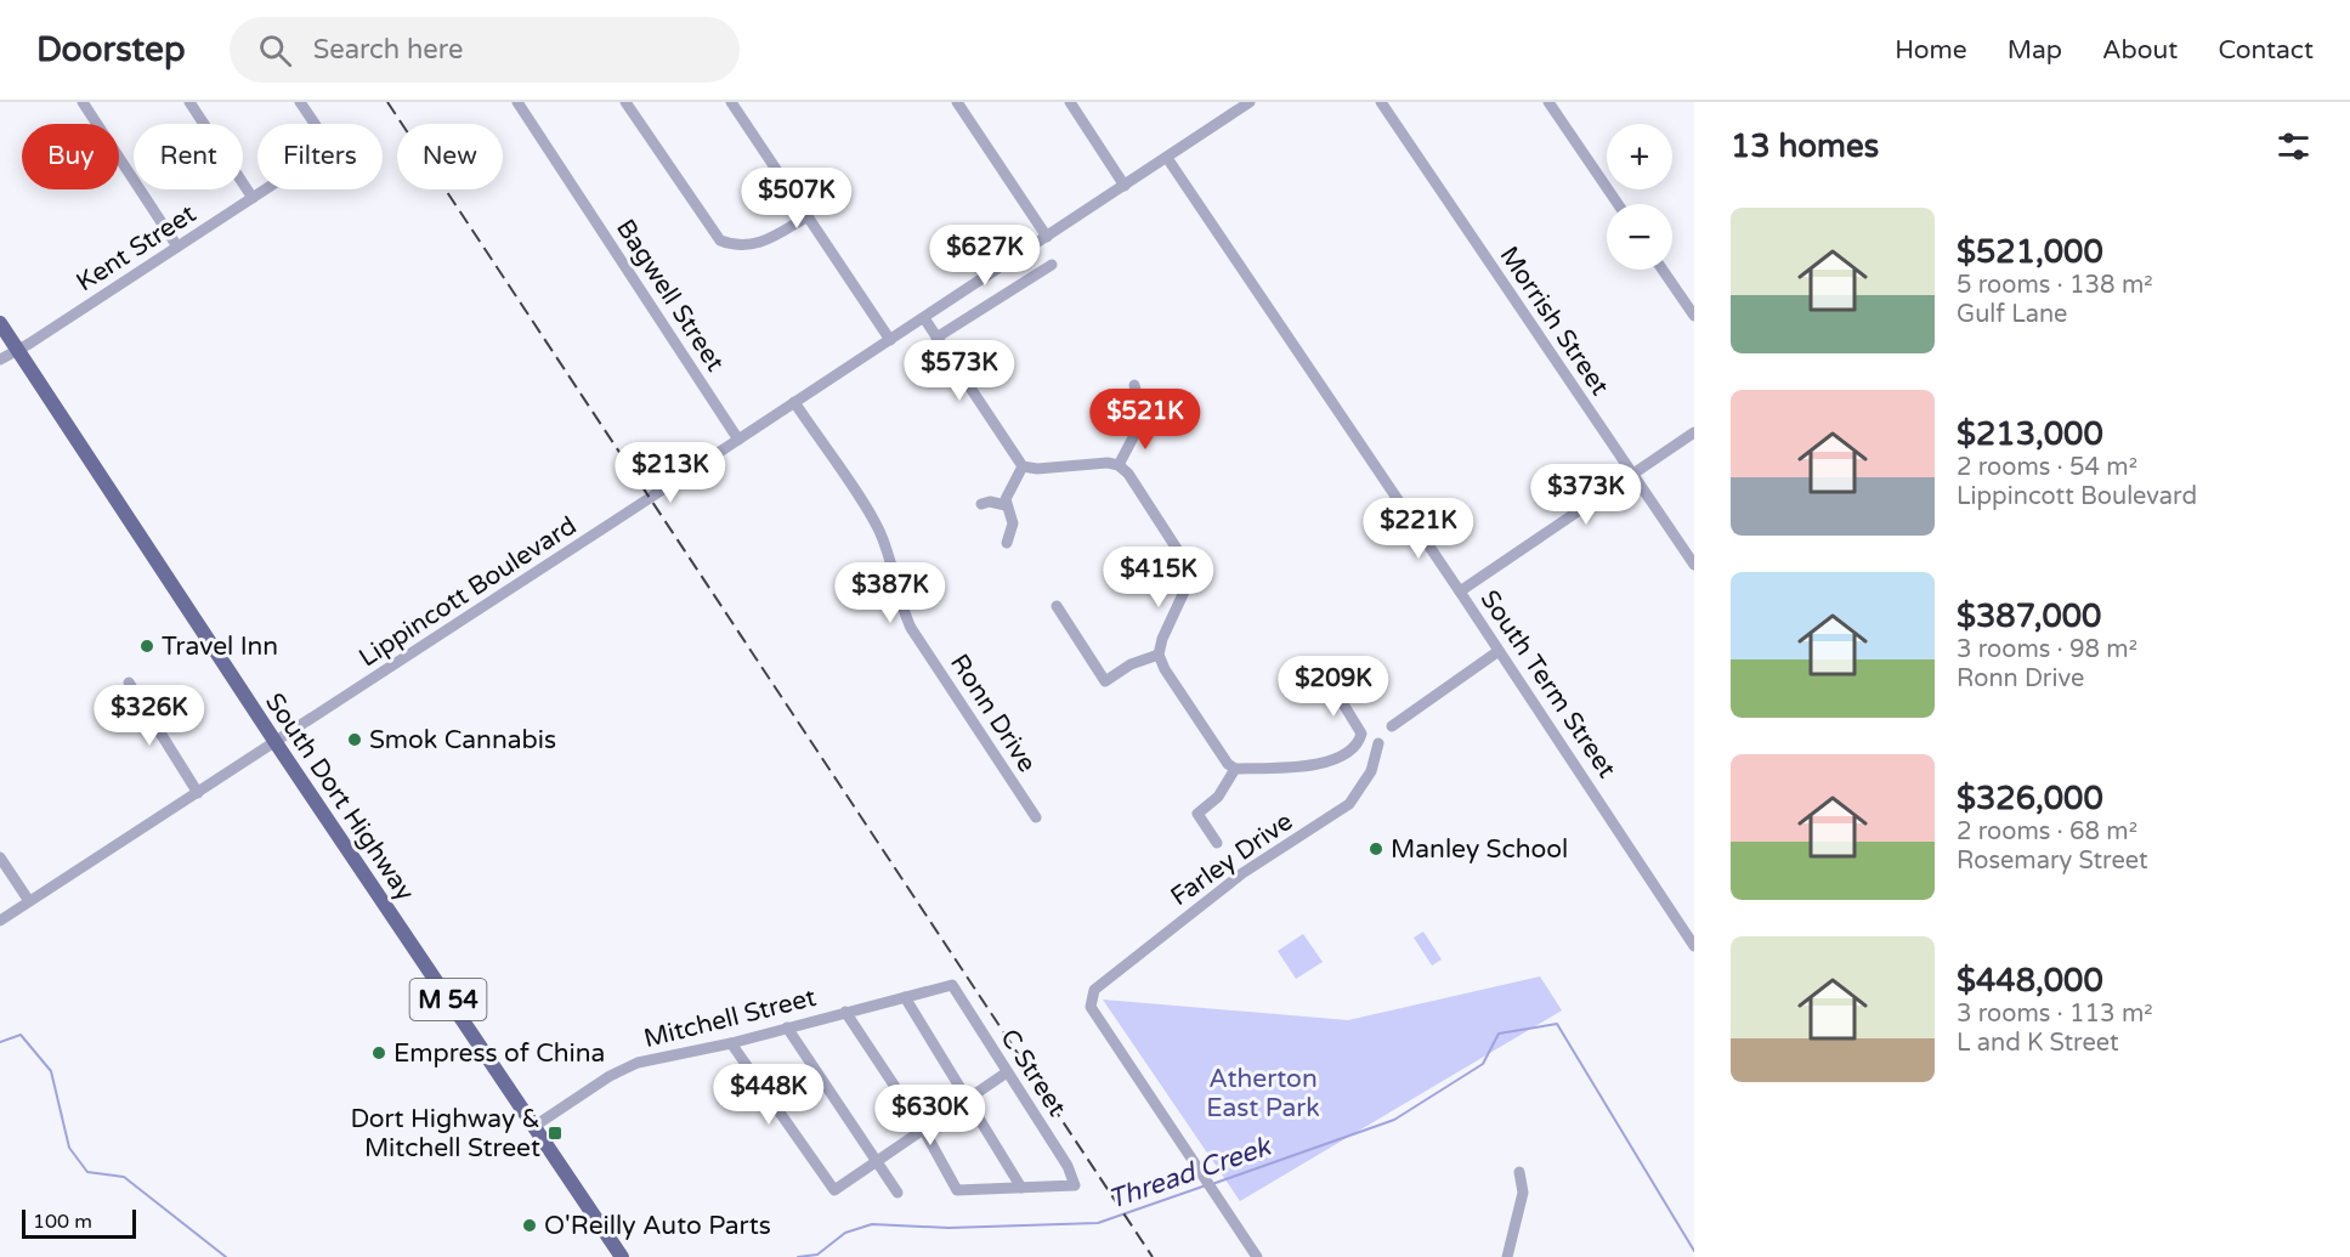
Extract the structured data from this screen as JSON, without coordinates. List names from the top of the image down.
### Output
{
  "streets": {
    "main road": ["South Dort Highway", "M 54"],
    "street": [
      "Kent Street",
      "Bagwell Street",
      "Morrish Street",
      "Lippincott Boulevard",
      "South Term Street",
      "Ronn Drive",
      "Farley Drive",
      "Mitchell Street",
      "C Street"
    ]
  },
  "crossings": [
    ["Kent Street", "South Dort Highway"],
    ["Bagwell Street", "Lippincott Boulevard"],
    ["Lippincott Boulevard", "South Term Street"],
    ["Lippincott Boulevard", "Ronn Drive"],
    ["Lippincott Boulevard", "South Dort Highway"],
    ["South Dort Highway", "Mitchell Street"],
    ["Mitchell Street", "C Street"]
  ],
  "water": ["Thread Creek"],
  "parks": ["Atherton East Park"],
  "places": {
    "other": [
      "Travel Inn",
      "Smok Cannabis",
      "Manley School",
      "Empress of China",
      "O'Reilly Auto Parts"
    ],
    "transit": ["Dort Highway & Mitchell Street"]
  },
  "scale_bar": "100 m",
  "page": {
    "header": "Doorstep",
    "search": "Search here",
    "nav": [
      "Home",
      "Map",
      "About",
      "Contact"
    ],
    "heading": "13 homes",
    "map_buttons": ["+", "−"],
    "chip": [
      "Buy",
      "Rent",
      "Filters",
      "New"
    ],
    "price": [
      "$507K",
      "$627K",
      "$573K",
      "$521K",
      "$213K",
      "$373K",
      "$221K",
      "$415K",
      "$387K",
      "$209K",
      "$326K",
      "$448K",
      "$630K"
    ],
    "list": [
      {
        "name": "$521,000",
        "note": "5 rooms · 138 m² · Gulf Lane"
      },
      {
        "name": "$213,000",
        "note": "2 rooms · 54 m² · Lippincott Boulevard"
      },
      {
        "name": "$387,000",
        "note": "3 rooms · 98 m² · Ronn Drive"
      },
      {
        "name": "$326,000",
        "note": "2 rooms · 68 m² · Rosemary Street"
      },
      {
        "name": "$448,000",
        "note": "3 rooms · 113 m² · L and K Street"
      }
    ],
    "scale": "100 m"
  }
}
